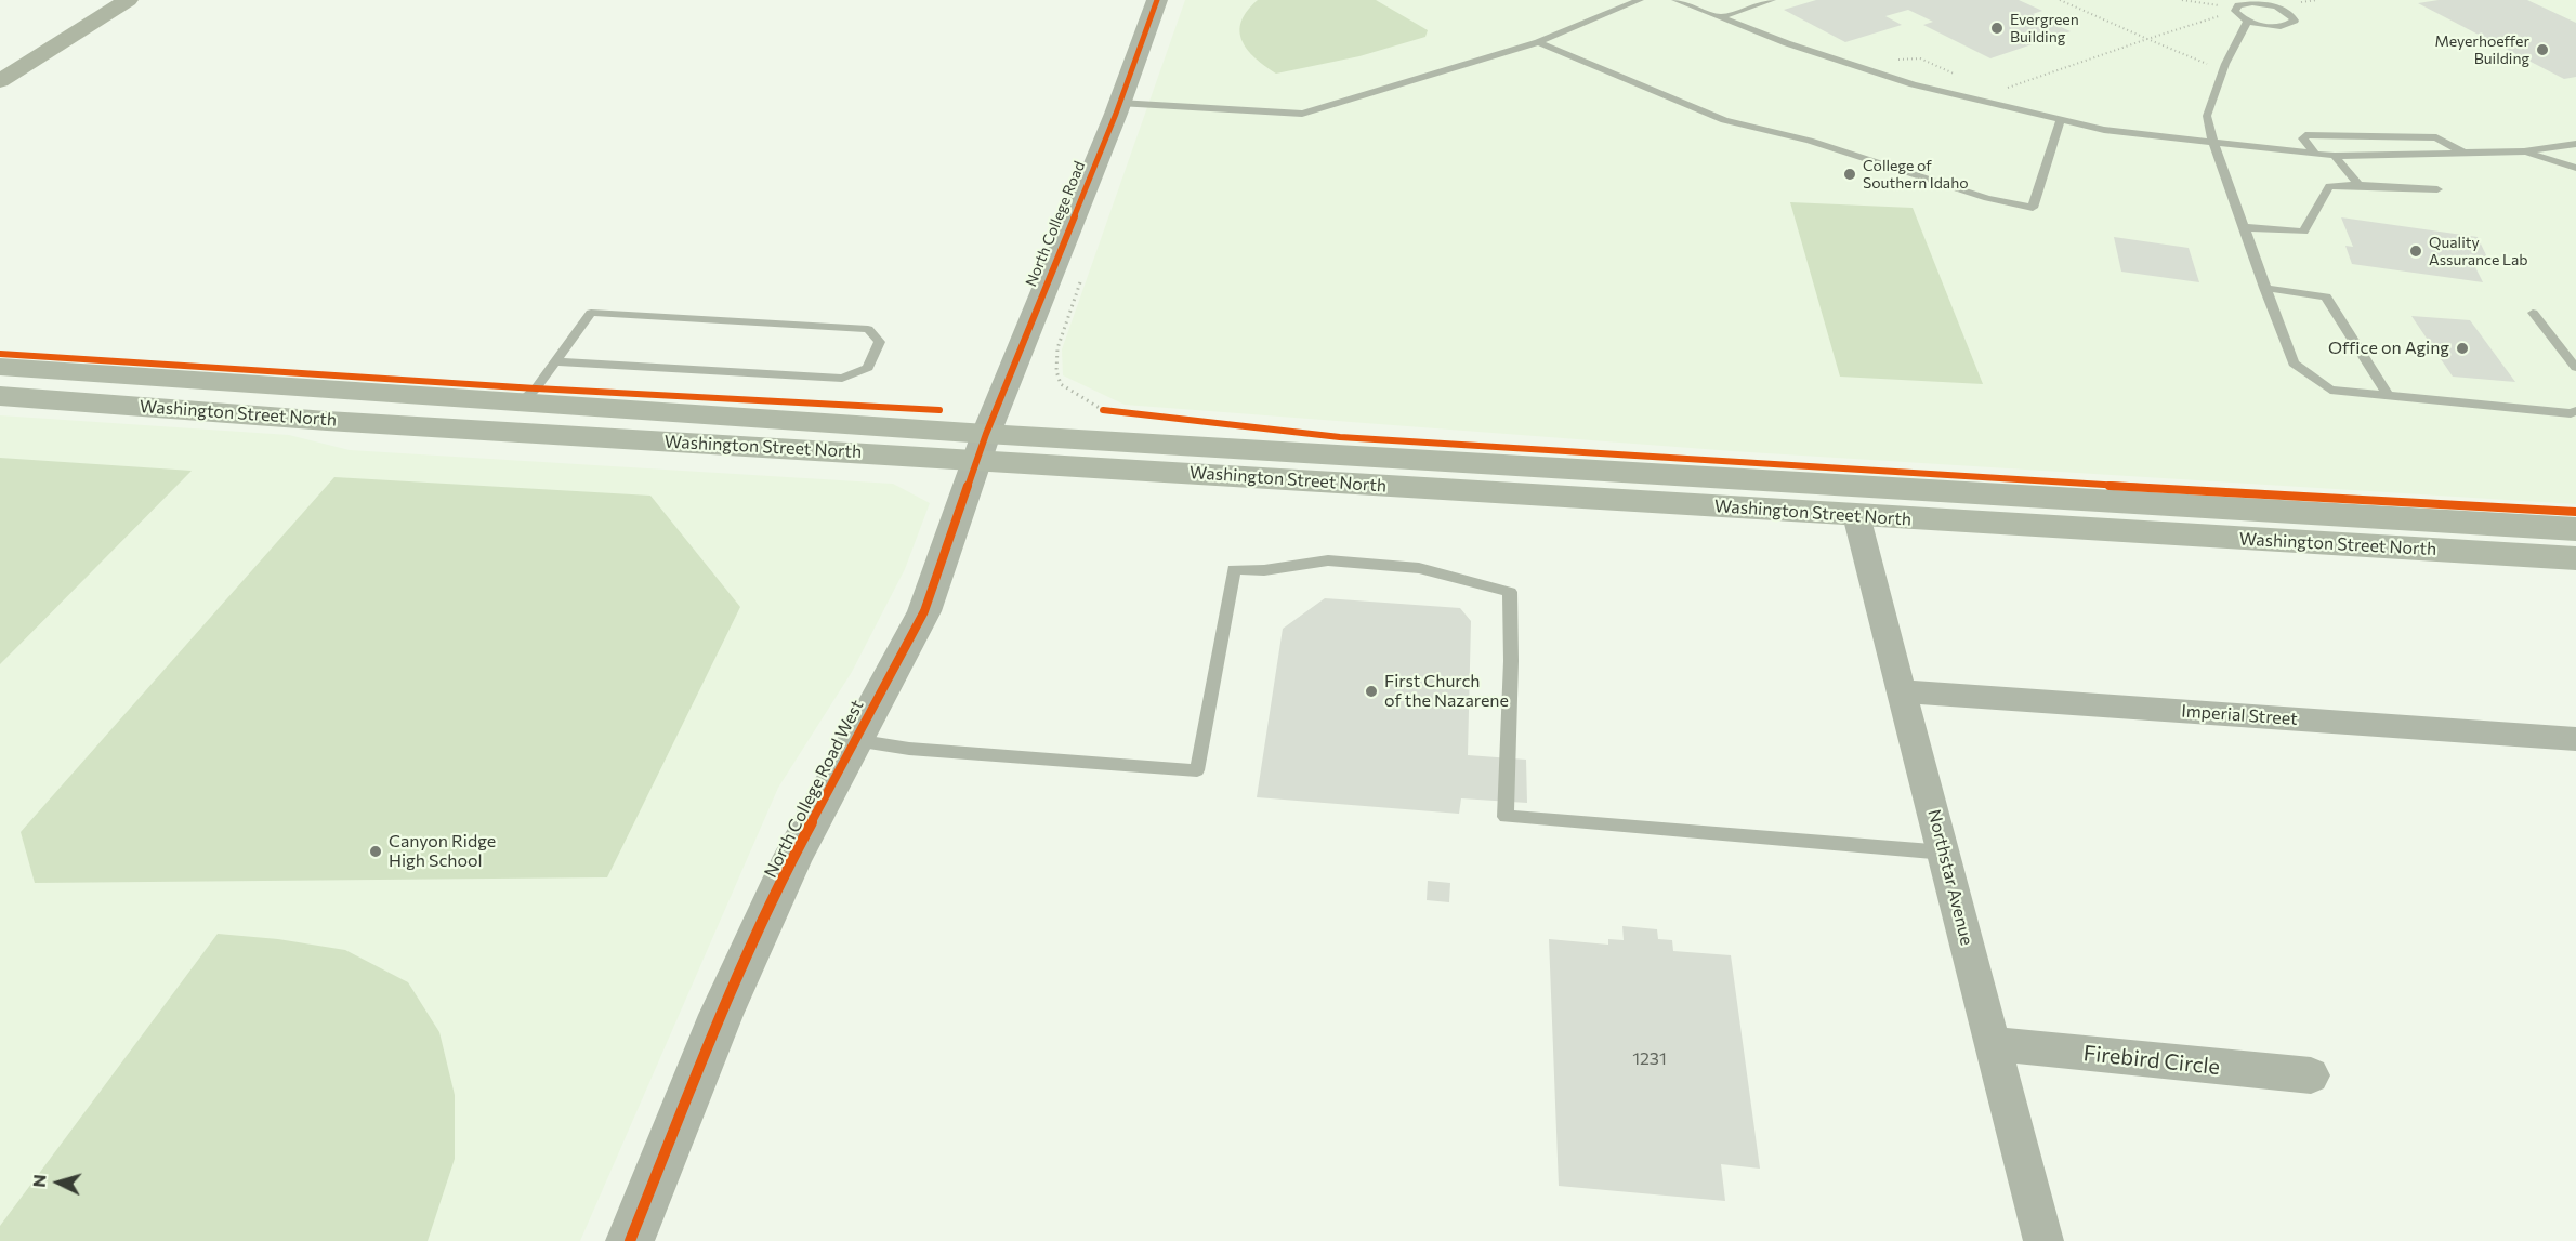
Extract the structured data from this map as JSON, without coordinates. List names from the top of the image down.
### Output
{
  "streets": {
    "main road": ["Washington Street North"],
    "street": [
      "North College Road",
      "Imperial Street",
      "North College Road West",
      "Northstar Avenue",
      "Firebird Circle"
    ]
  },
  "crossings": [
    ["North College Road", "Washington Street North"],
    ["North College Road", "North College Road West"],
    ["Washington Street North", "North College Road West"],
    ["Washington Street North", "Northstar Avenue"],
    ["Imperial Street", "Northstar Avenue"],
    ["Northstar Avenue", "Firebird Circle"]
  ],
  "places": [
    "Evergreen Building",
    "Meyerhoeffer Building",
    "College of Southern Idaho",
    "Quality Assurance Lab",
    "Office on Aging",
    "First Church of the Nazarene",
    "Canyon Ridge High School"
  ],
  "house_numbers": ["1231"],
  "north": "left"
}
